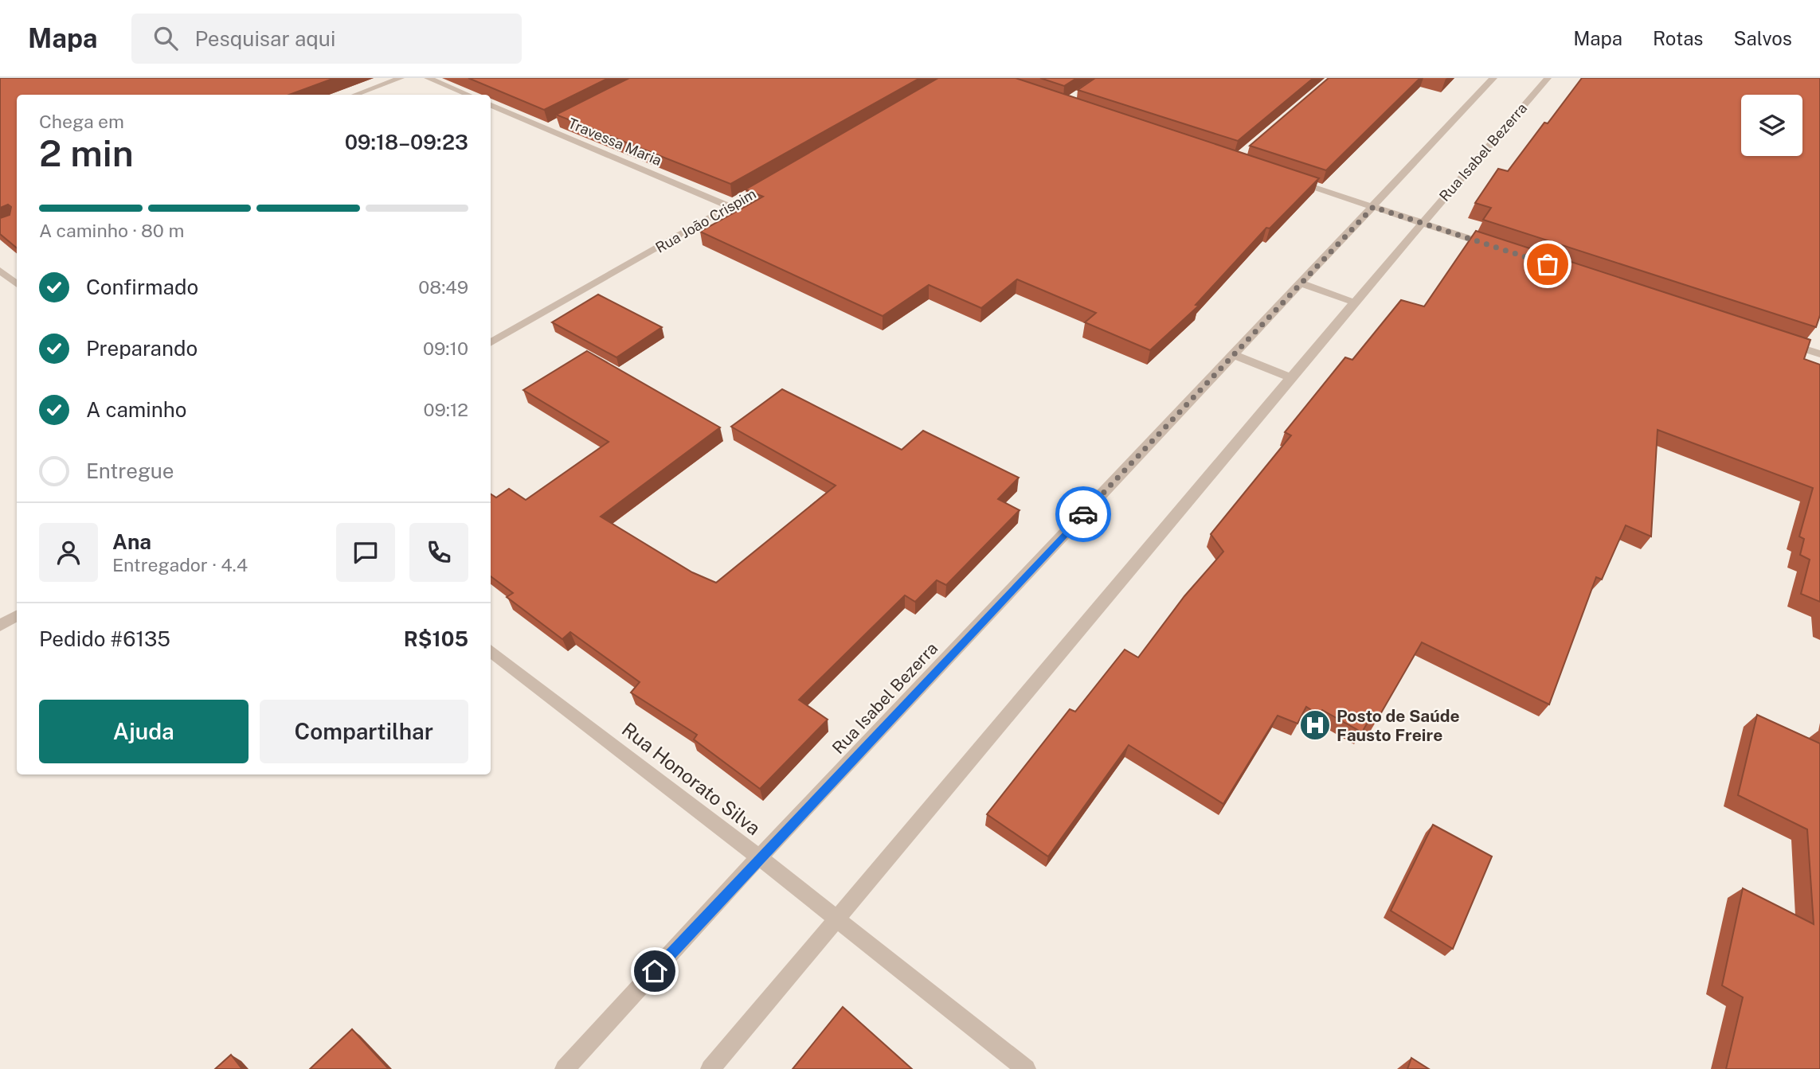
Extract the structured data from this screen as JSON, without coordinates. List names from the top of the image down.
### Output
{
  "streets": {
    "street": [
      "Travessa Maria",
      "Rua Isabel Bezerra",
      "Rua João Crispim",
      "Rua Honorato Silva"
    ]
  },
  "crossings": [
    ["Travessa Maria", "Rua João Crispim"],
    ["Rua Isabel Bezerra", "Rua Honorato Silva"]
  ],
  "places": {
    "hospital": ["Posto de Saúde Fausto Freire"]
  },
  "page": {
    "header": "Mapa",
    "search": "Pesquisar aqui",
    "nav": ["Mapa", "Rotas", "Salvos"],
    "heading": ["2 min", "Chega em", "09:18–09:23"],
    "panel": [
      "Ana",
      "Entregador · 4.4",
      "Pedido #6135",
      "R$105"
    ],
    "bar": "A caminho · 80 m",
    "list": [
      ["Confirmado", "08:49"],
      ["Preparando", "09:10"],
      ["A caminho", "09:12"],
      "Entregue"
    ],
    "buttons": ["Ajuda", "Compartilhar"]
  }
}
